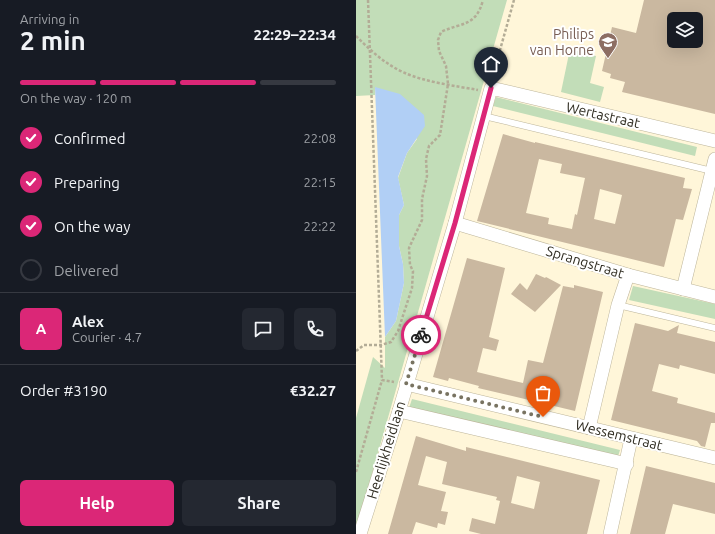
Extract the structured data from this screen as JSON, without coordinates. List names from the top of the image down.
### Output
{
  "streets": {
    "street": [
      "Wertastraat",
      "Sprangstraat",
      "Wessemstraat",
      "Heerlijkheidlaan"
    ]
  },
  "crossings": [
    ["Wertastraat", "Heerlijkheidlaan"],
    ["Sprangstraat", "Heerlijkheidlaan"],
    ["Wessemstraat", "Heerlijkheidlaan"]
  ],
  "places": {
    "school or university": ["Philips van Horne"]
  },
  "page": {
    "heading": ["2 min", "Arriving in", "22:29–22:34"],
    "panel": [
      "Alex",
      "Courier · 4.7",
      "Order #3190",
      "€32.27"
    ],
    "bar": "On the way · 120 m",
    "list": [
      ["Confirmed", "22:08"],
      ["Preparing", "22:15"],
      ["On the way", "22:22"],
      "Delivered"
    ],
    "round": "A",
    "buttons": ["Help", "Share"]
  }
}
